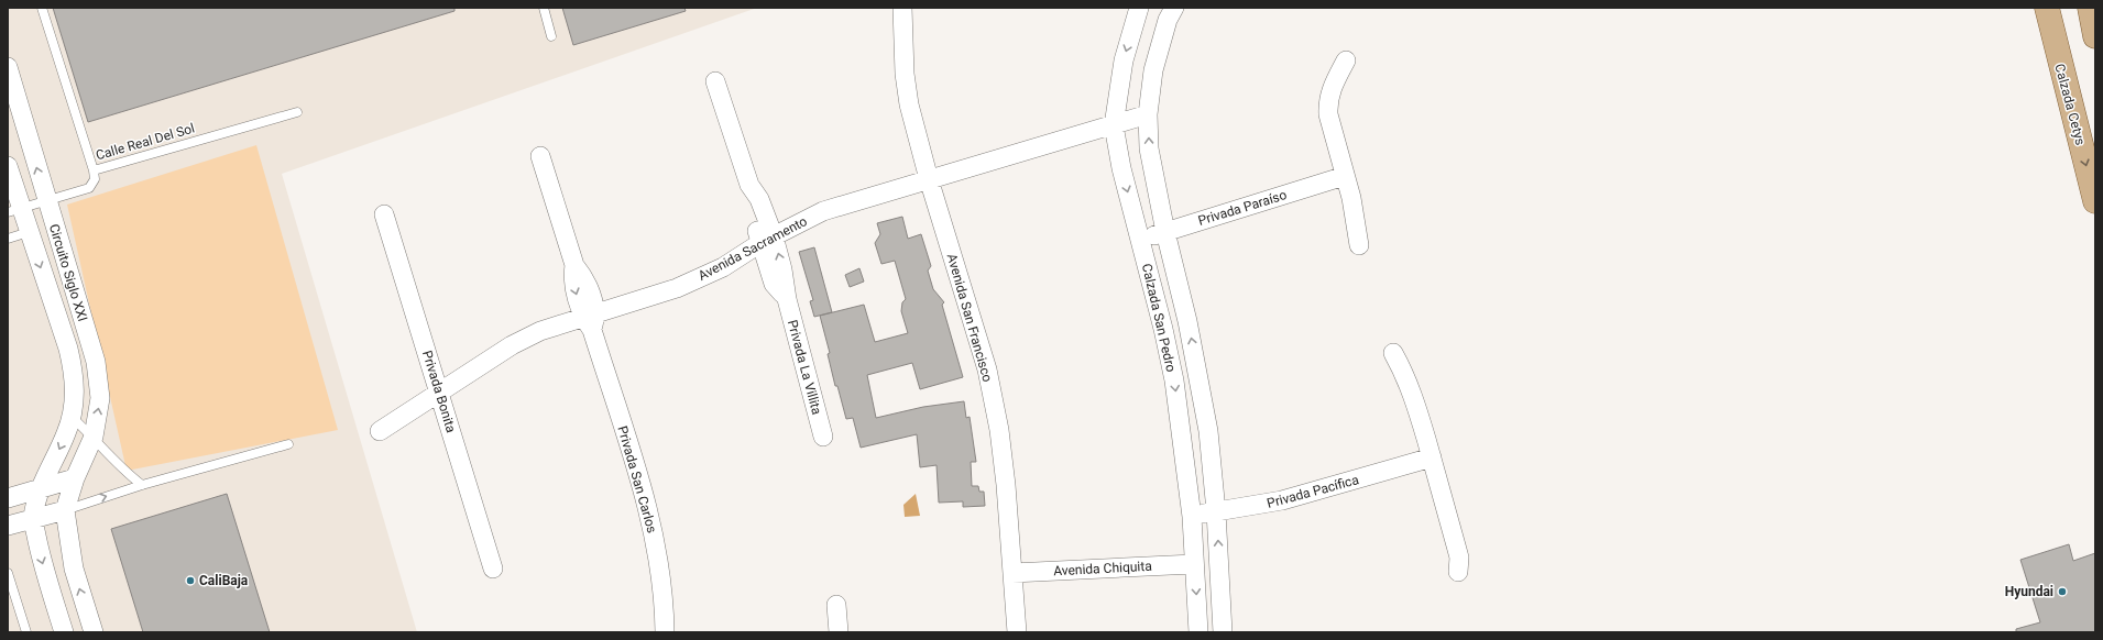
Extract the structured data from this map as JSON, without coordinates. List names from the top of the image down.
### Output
{
  "streets": {
    "main road": ["Calzada Cetys"],
    "street": [
      "Privada Paraíso",
      "Avenida Sacramento",
      "Circuito Siglo XXI",
      "Avenida San Francisco",
      "Calzada San Pedro",
      "Privada La Villita",
      "Privada Bonita",
      "Privada San Carlos",
      "Privada Pacífica",
      "Avenida Chiquita"
    ],
    "lane": ["Calle Real Del Sol"]
  },
  "crossings": [
    ["Calle Real Del Sol", "Circuito Siglo XXI"],
    ["Privada Paraíso", "Calzada San Pedro"],
    ["Avenida Sacramento", "Avenida San Francisco"],
    ["Avenida Sacramento", "Calzada San Pedro"],
    ["Avenida Sacramento", "Privada La Villita"],
    ["Avenida Sacramento", "Privada Bonita"],
    ["Avenida Sacramento", "Privada San Carlos"],
    ["Avenida San Francisco", "Avenida Chiquita"],
    ["Calzada San Pedro", "Privada Pacífica"],
    ["Calzada San Pedro", "Avenida Chiquita"]
  ],
  "one_way": ["Calzada Cetys"],
  "places": ["CaliBaja", "Hyundai"]
}
